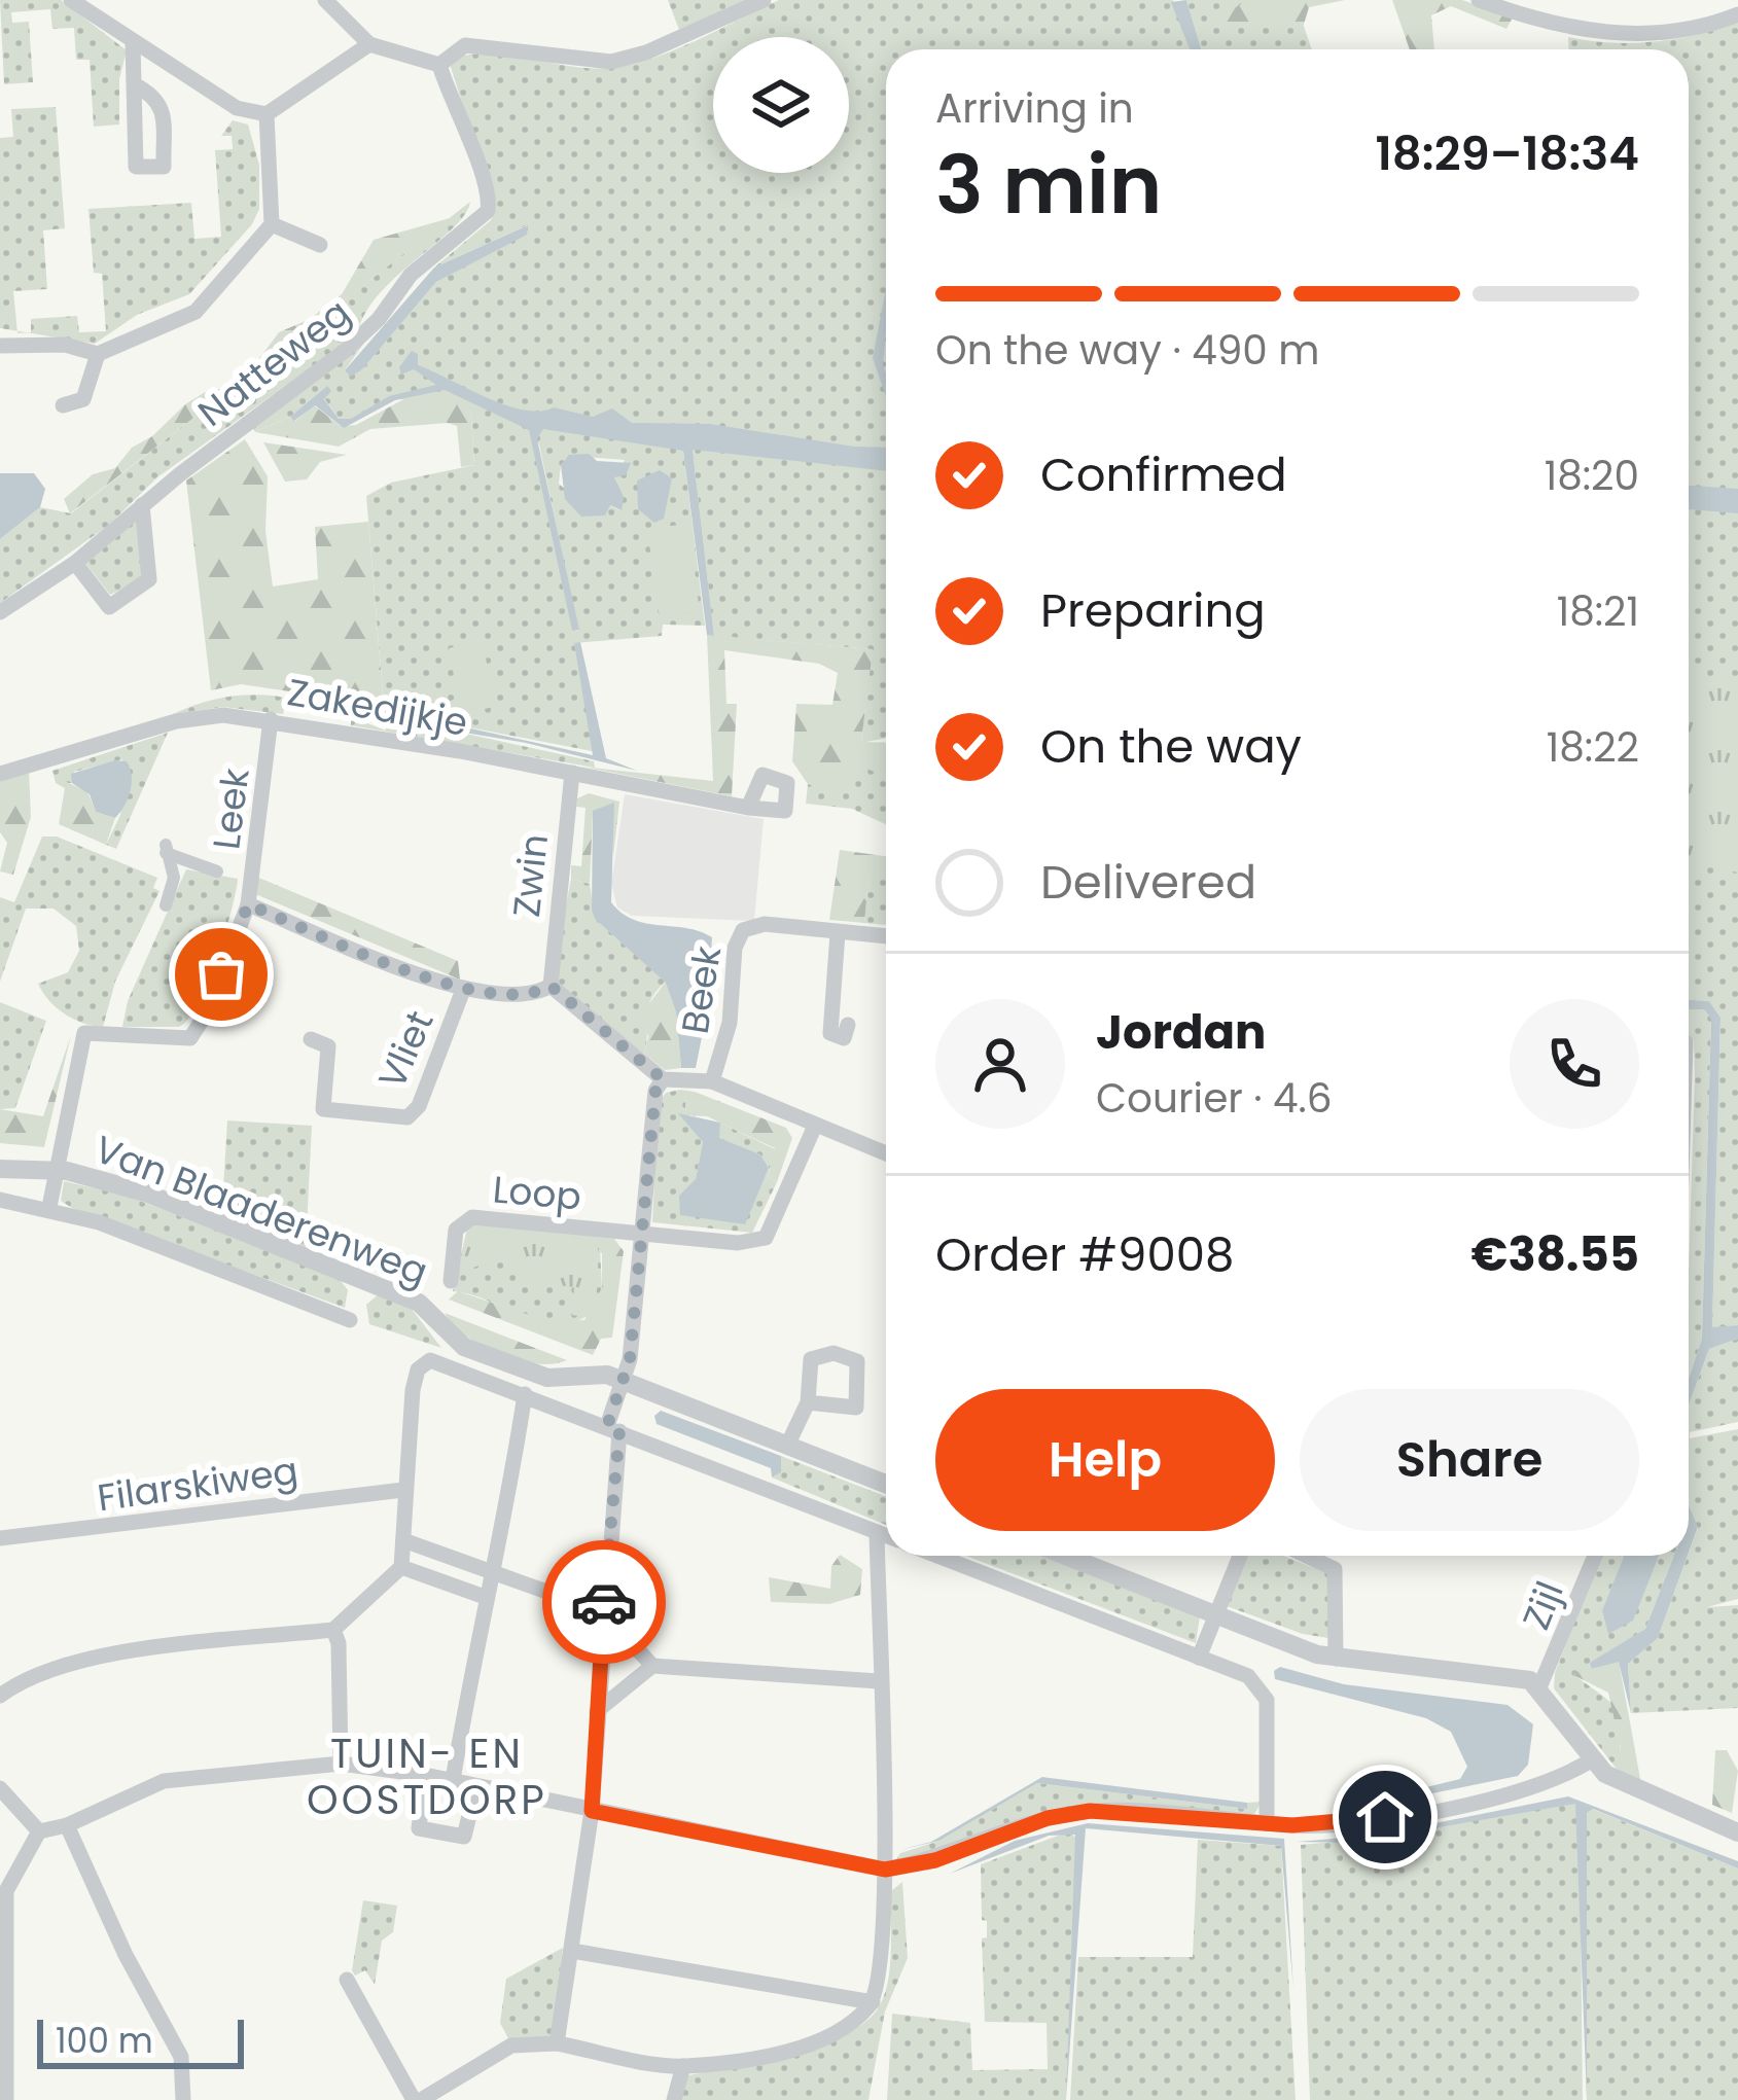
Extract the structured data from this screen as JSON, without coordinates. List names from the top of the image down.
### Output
{
  "streets": {
    "street": [
      "Natteweg",
      "Zakedijkje",
      "Leek",
      "Zwin",
      "Beek",
      "Vliet",
      "Loop",
      "Van Blaaderenweg",
      "Filarskiweg",
      "Zijl"
    ]
  },
  "crossings": [
    ["Zakedijkje", "Leek"],
    ["Zakedijkje", "Zwin"],
    ["Leek", "Van Blaaderenweg"]
  ],
  "districts": ["TUIN- EN OOSTDORP"],
  "scale_bar": "100 m",
  "page": {
    "heading": ["3 min", "Arriving in", "18:29–18:34"],
    "panel": [
      "Jordan",
      "Courier · 4.6",
      "Order #9008",
      "€38.55"
    ],
    "bar": "On the way · 490 m",
    "list": [
      ["Confirmed", "18:20"],
      ["Preparing", "18:21"],
      ["On the way", "18:22"],
      "Delivered"
    ],
    "buttons": ["Help", "Share"],
    "scale": "100 m"
  }
}
